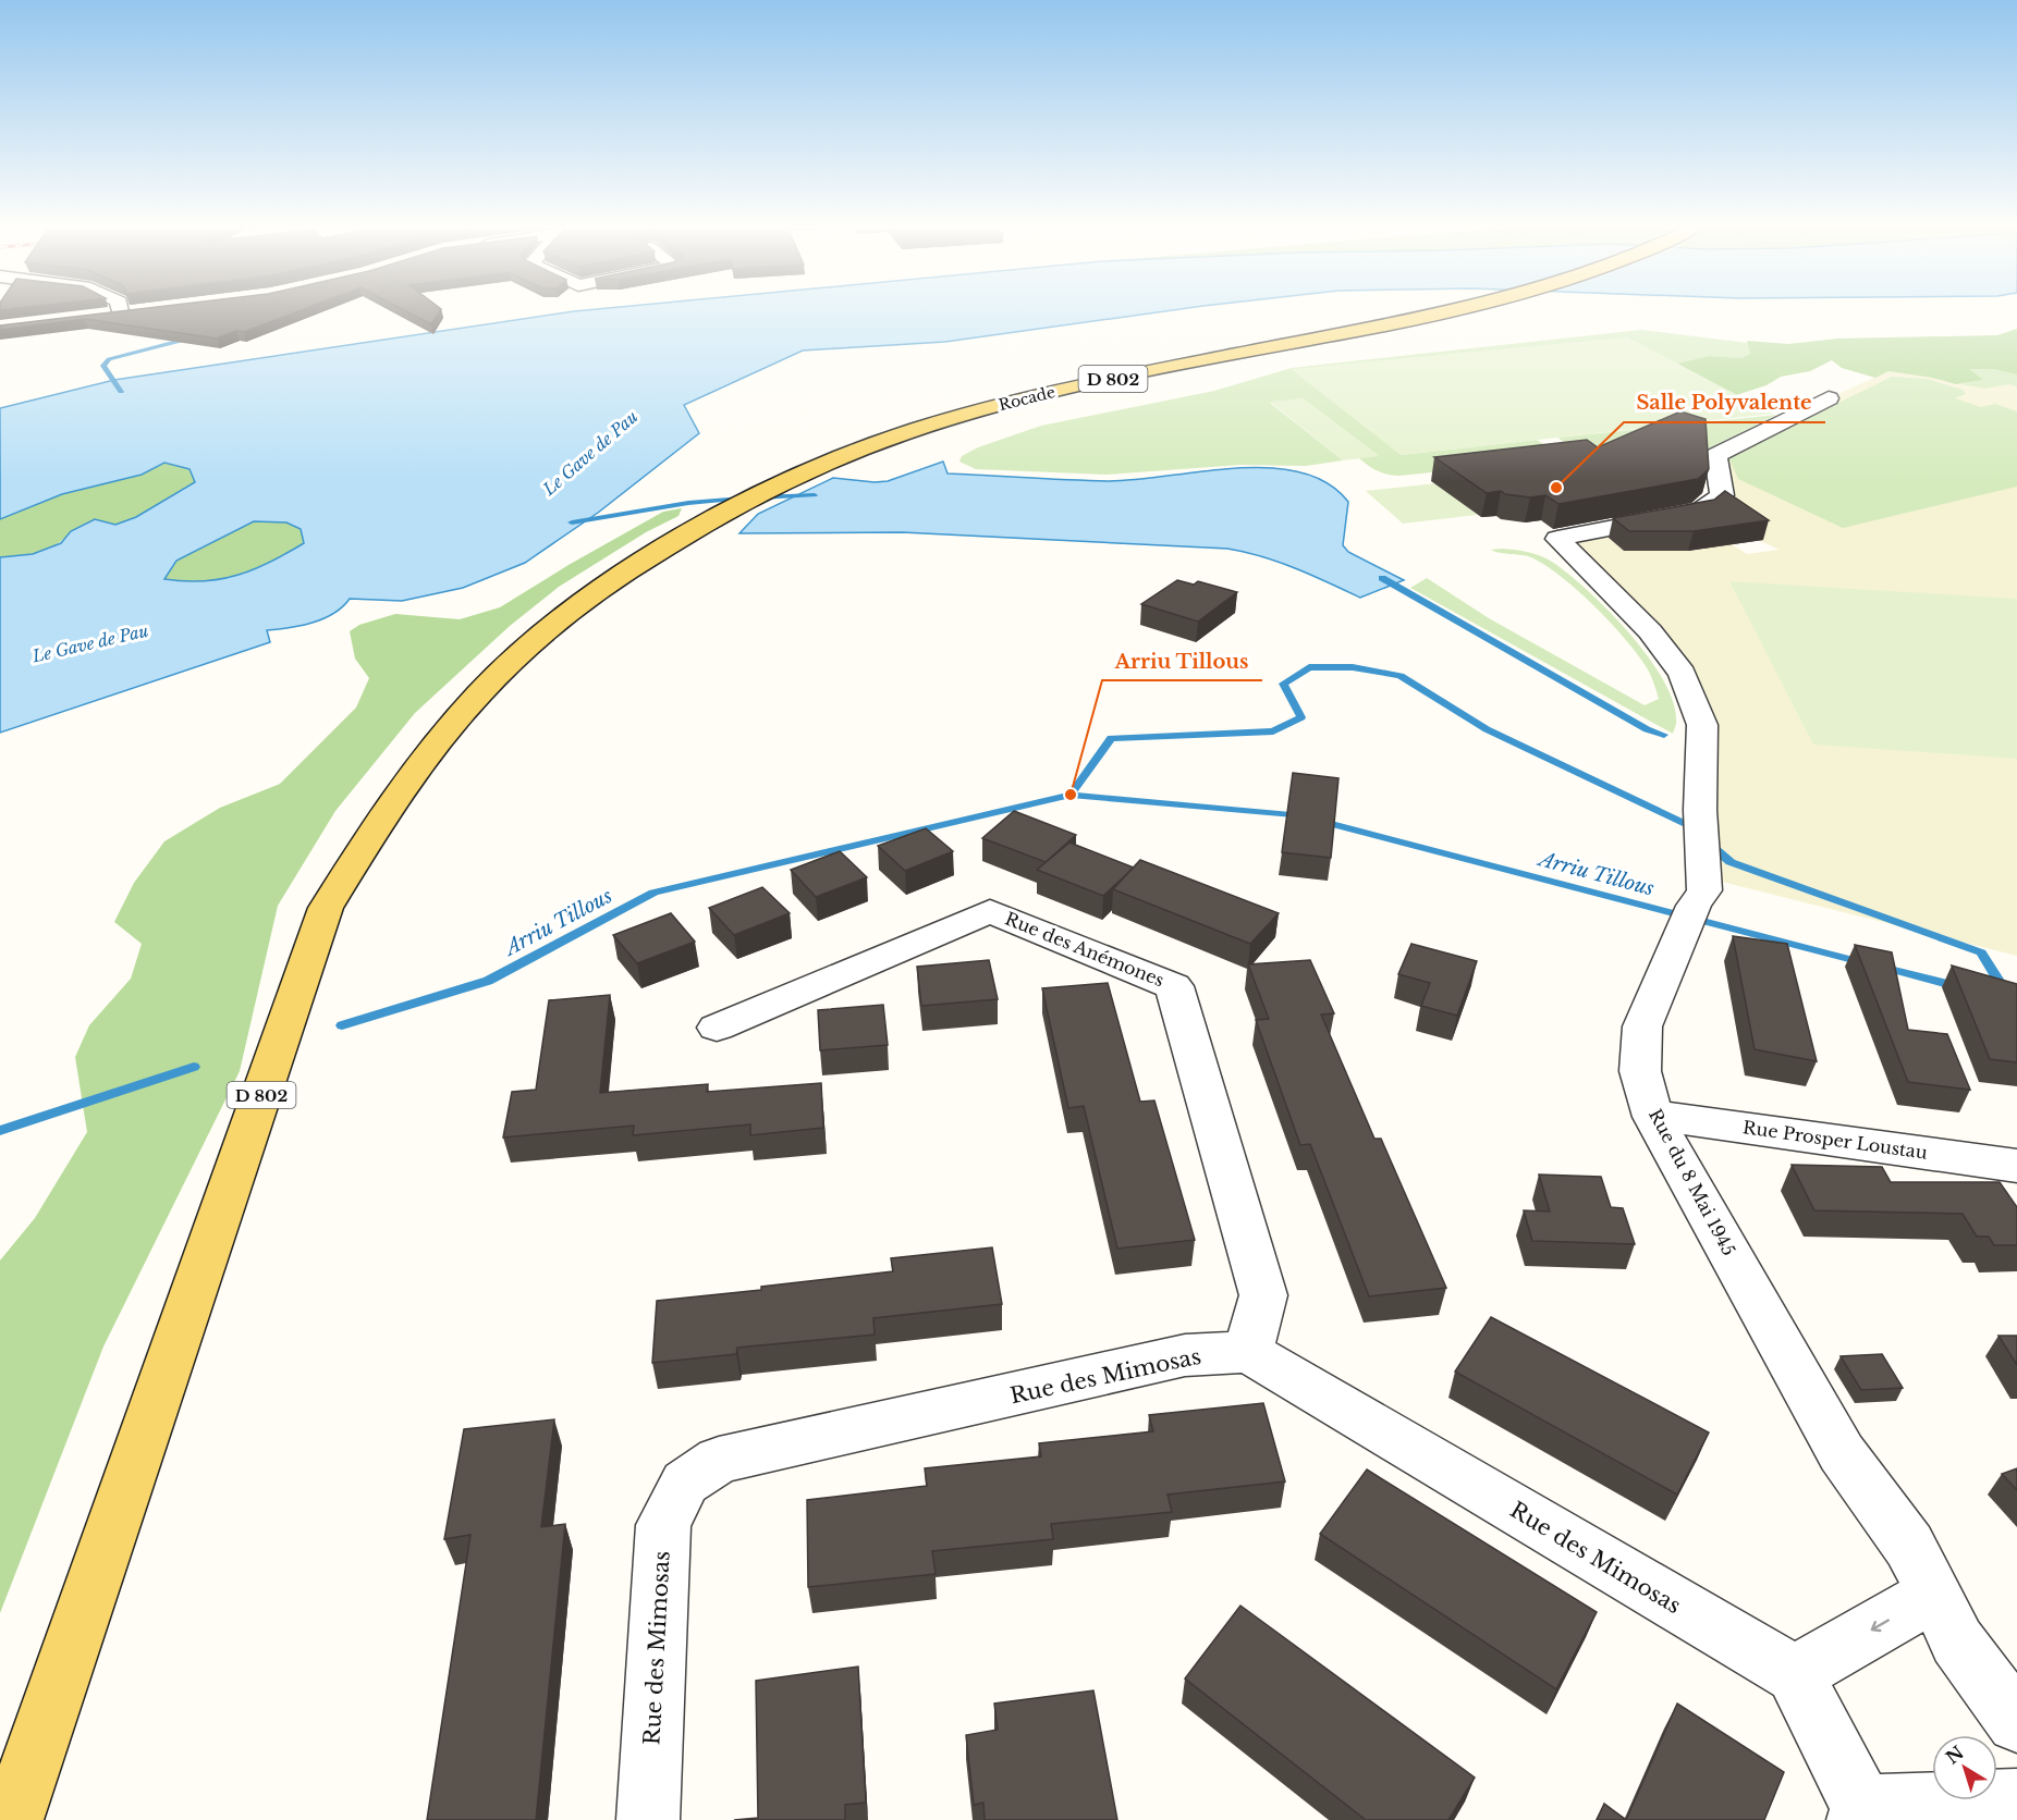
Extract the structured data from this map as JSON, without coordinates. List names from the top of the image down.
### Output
{
  "streets": {
    "main road": ["D 802", "Rocade"],
    "street": [
      "Rue des Anémones",
      "Rue Prosper Loustau",
      "Rue du 8 Mai 1945",
      "Rue des Mimosas"
    ]
  },
  "crossings": [
    ["Rue des Anémones", "Rue des Mimosas"],
    ["Rue Prosper Loustau", "Rue du 8 Mai 1945"]
  ],
  "water": ["Le Gave de Pau", "Arriu Tillous"],
  "places": ["Salle Polyvalente", "Arriu Tillous"],
  "north": "top left"
}
